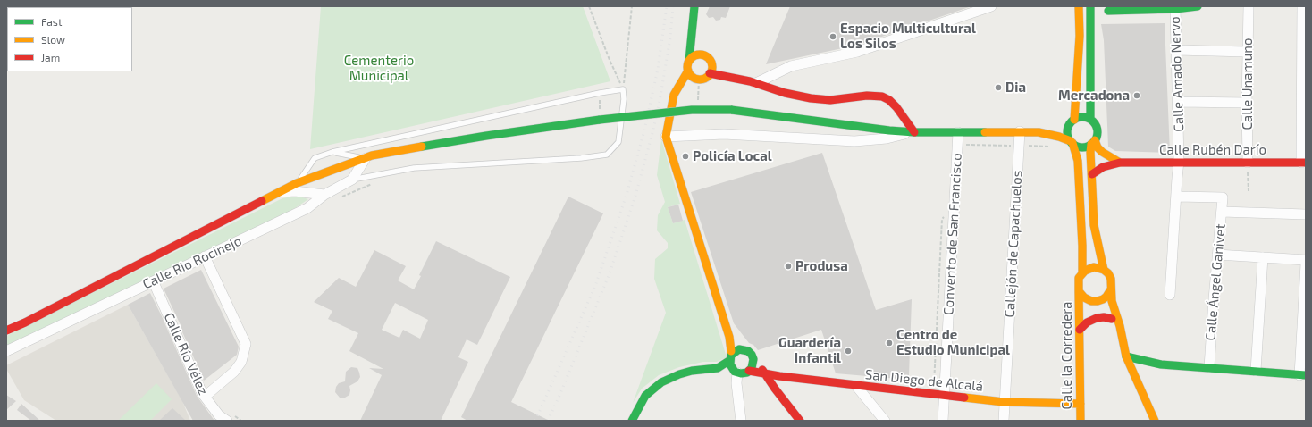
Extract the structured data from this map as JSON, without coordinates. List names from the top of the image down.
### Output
{
  "streets": {
    "street": [
      "Calle Amado Nervo",
      "Calle Unamuno",
      "Calle Rubén Darío",
      "Convento de San Francisco",
      "Callejón de Capachuelos",
      "Calle Rio Rocinejo",
      "Calle Ángel Ganivet",
      "Calle Río Vélez",
      "Calle la Corredera",
      "San Diego de Alcalá"
    ]
  },
  "crossings": [
    ["Calle Amado Nervo", "Calle Rubén Darío"],
    ["Calle Amado Nervo", "Calle Ángel Ganivet"],
    ["Calle Unamuno", "Calle Rubén Darío"],
    ["Convento de San Francisco", "San Diego de Alcalá"],
    ["Callejón de Capachuelos", "San Diego de Alcalá"],
    ["Calle Rio Rocinejo", "Calle Río Vélez"],
    ["Calle la Corredera", "San Diego de Alcalá"]
  ],
  "parks": ["Cementerio Municipal"],
  "places": [
    "Espacio Multicultural Los Silos",
    "Dia",
    "Mercadona",
    "Policía Local",
    "Produsa",
    "Centro de Estudio Municipal",
    "Guardería Infantil"
  ],
  "legend": ["Fast", "Slow", "Jam"]
}
